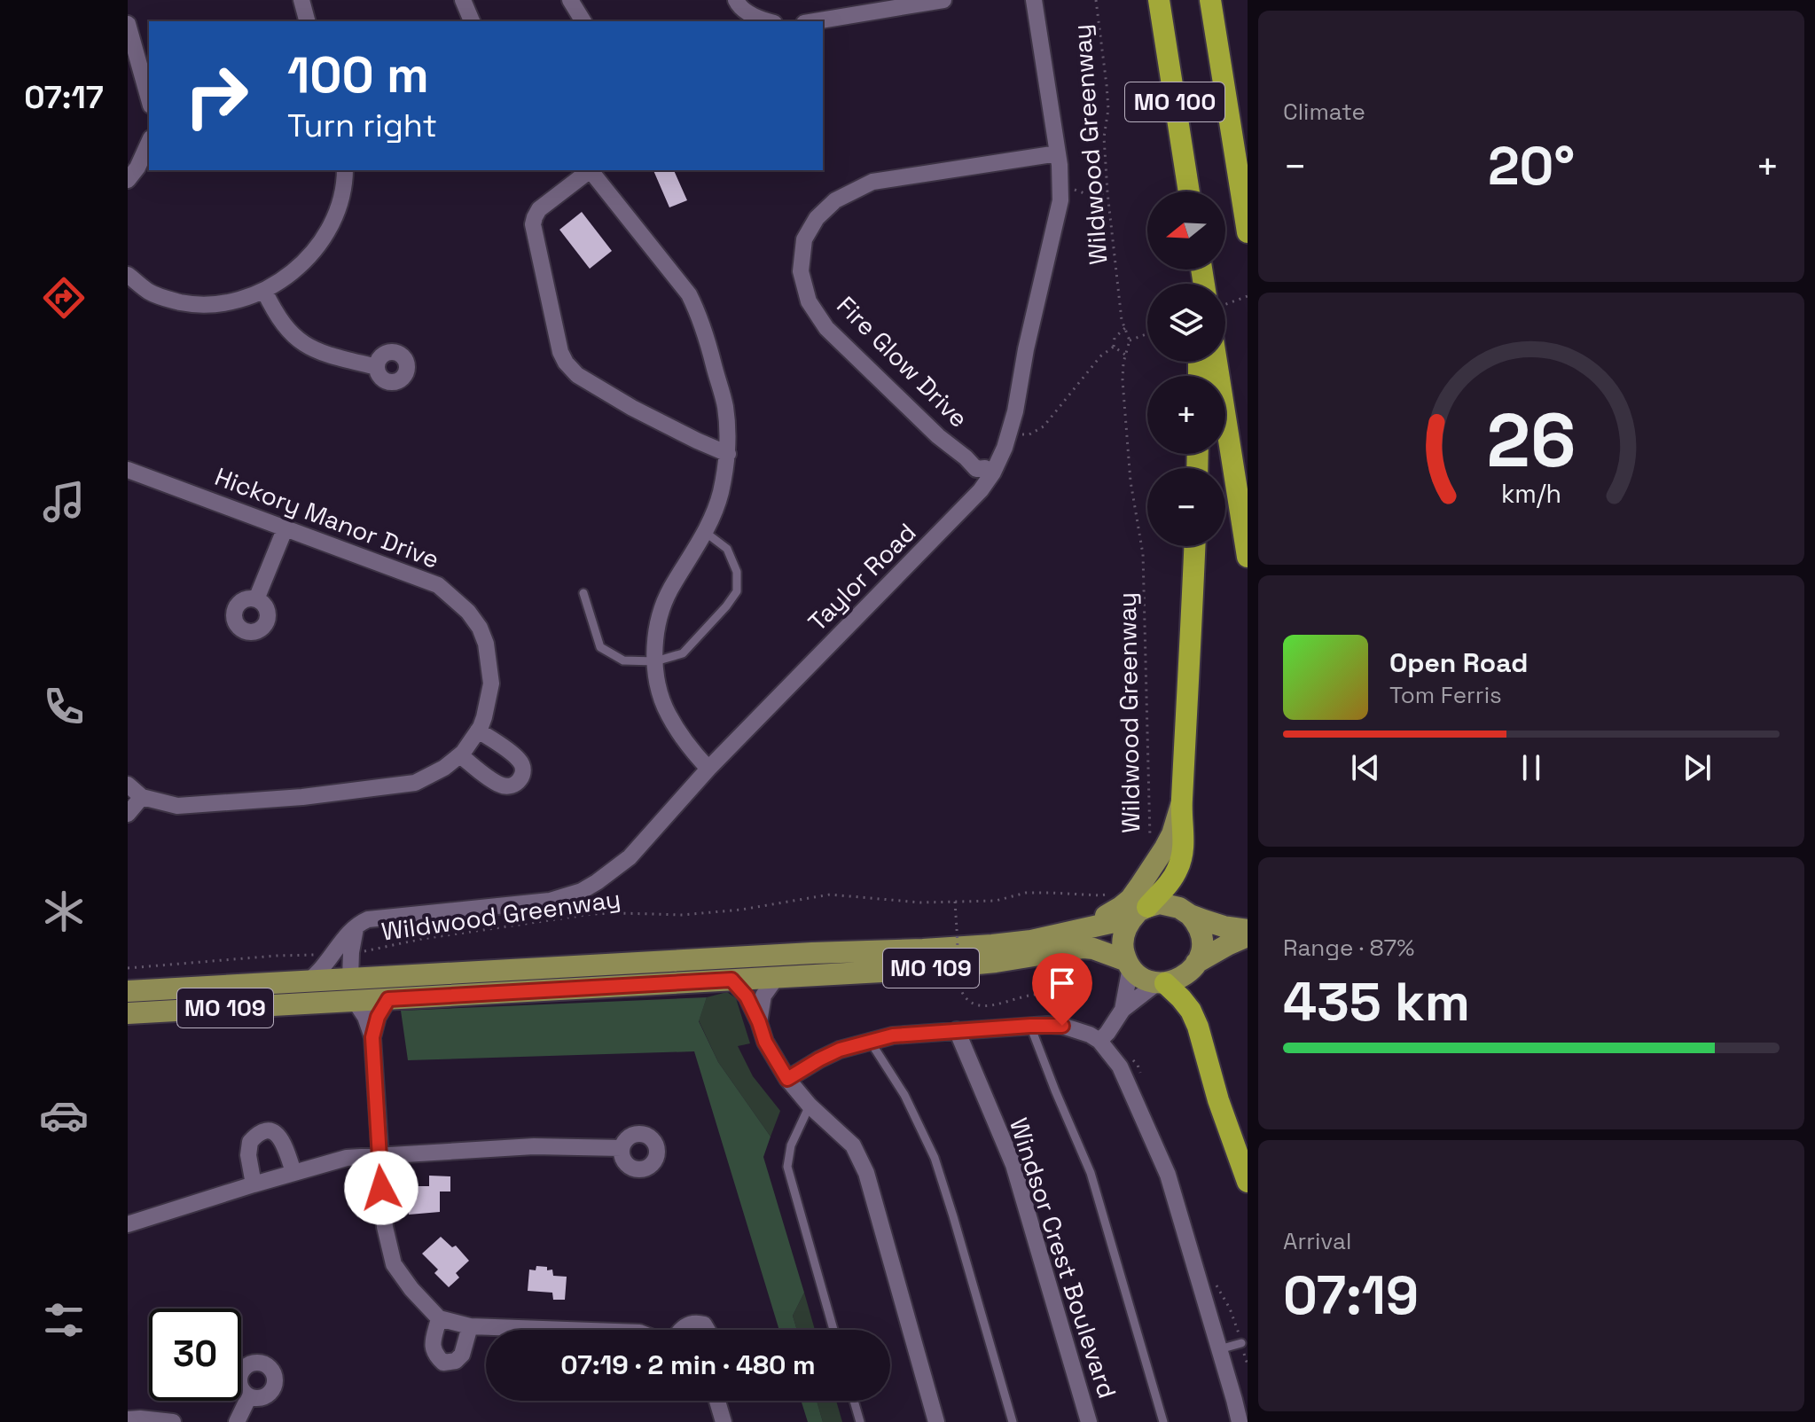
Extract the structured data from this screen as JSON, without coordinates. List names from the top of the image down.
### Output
{
  "streets": {
    "highway": ["MO 100"],
    "main road": ["MO 109"],
    "street": [
      "Fire Glow Drive",
      "Hickory Manor Drive",
      "Taylor Road",
      "Windsor Crest Boulevard"
    ],
    "path": ["Wildwood Greenway"]
  },
  "crossings": [
    ["Fire Glow Drive", "Taylor Road"]
  ],
  "north": "left",
  "page": {
    "tabs": "07:17",
    "tile": [
      "Climate",
      ["Range · 87%", "435 km"],
      ["Arrival", "07:19"]
    ],
    "turn": ["100 m", "Turn right"],
    "heat": ["−", "20°", "+"],
    "map_buttons": ["+", "−"],
    "song": ["Open Road", "Tom Ferris"],
    "limit": "30",
    "trip": "07:19 · 2 min · 480 m",
    "gauge": ["26", "km/h"]
  }
}
